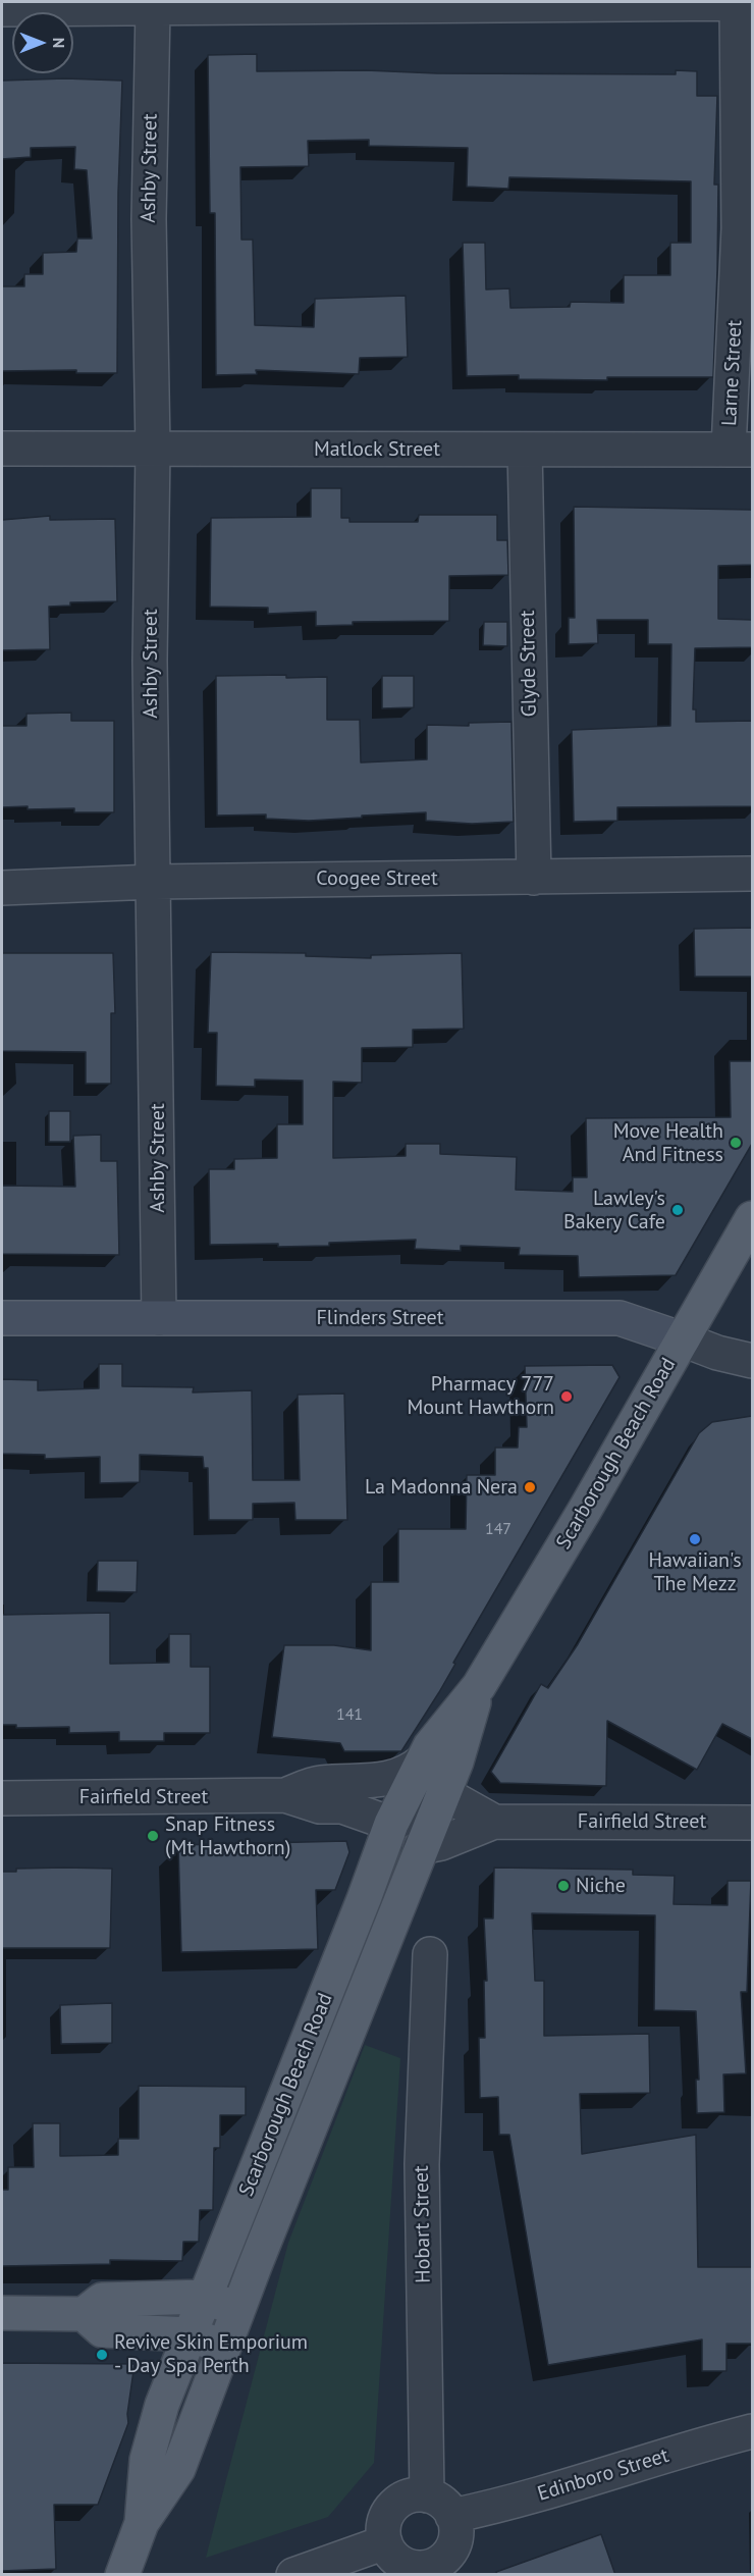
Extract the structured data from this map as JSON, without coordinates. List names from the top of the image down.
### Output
{
  "streets": {
    "main road": ["Scarborough Beach Road"],
    "street": [
      "Ashby Street",
      "Larne Street",
      "Matlock Street",
      "Glyde Street",
      "Coogee Street",
      "Flinders Street",
      "Fairfield Street",
      "Hobart Street",
      "Edinboro Street"
    ]
  },
  "crossings": [
    ["Ashby Street", "Matlock Street"],
    ["Ashby Street", "Coogee Street"],
    ["Ashby Street", "Flinders Street"],
    ["Larne Street", "Matlock Street"],
    ["Matlock Street", "Glyde Street"],
    ["Glyde Street", "Coogee Street"],
    ["Flinders Street", "Scarborough Beach Road"],
    ["Scarborough Beach Road", "Fairfield Street"],
    ["Hobart Street", "Edinboro Street"]
  ],
  "places": [
    "Move Health And Fitness",
    "Lawley's Bakery Cafe",
    "Pharmacy 777 Mount Hawthorn",
    "La Madonna Nera",
    "Hawaiian's The Mezz",
    "Snap Fitness (Mt Hawthorn)",
    "Niche",
    "Revive Skin Emporium - Day Spa Perth"
  ],
  "house_numbers": ["147", "141"],
  "north": "right"
}
